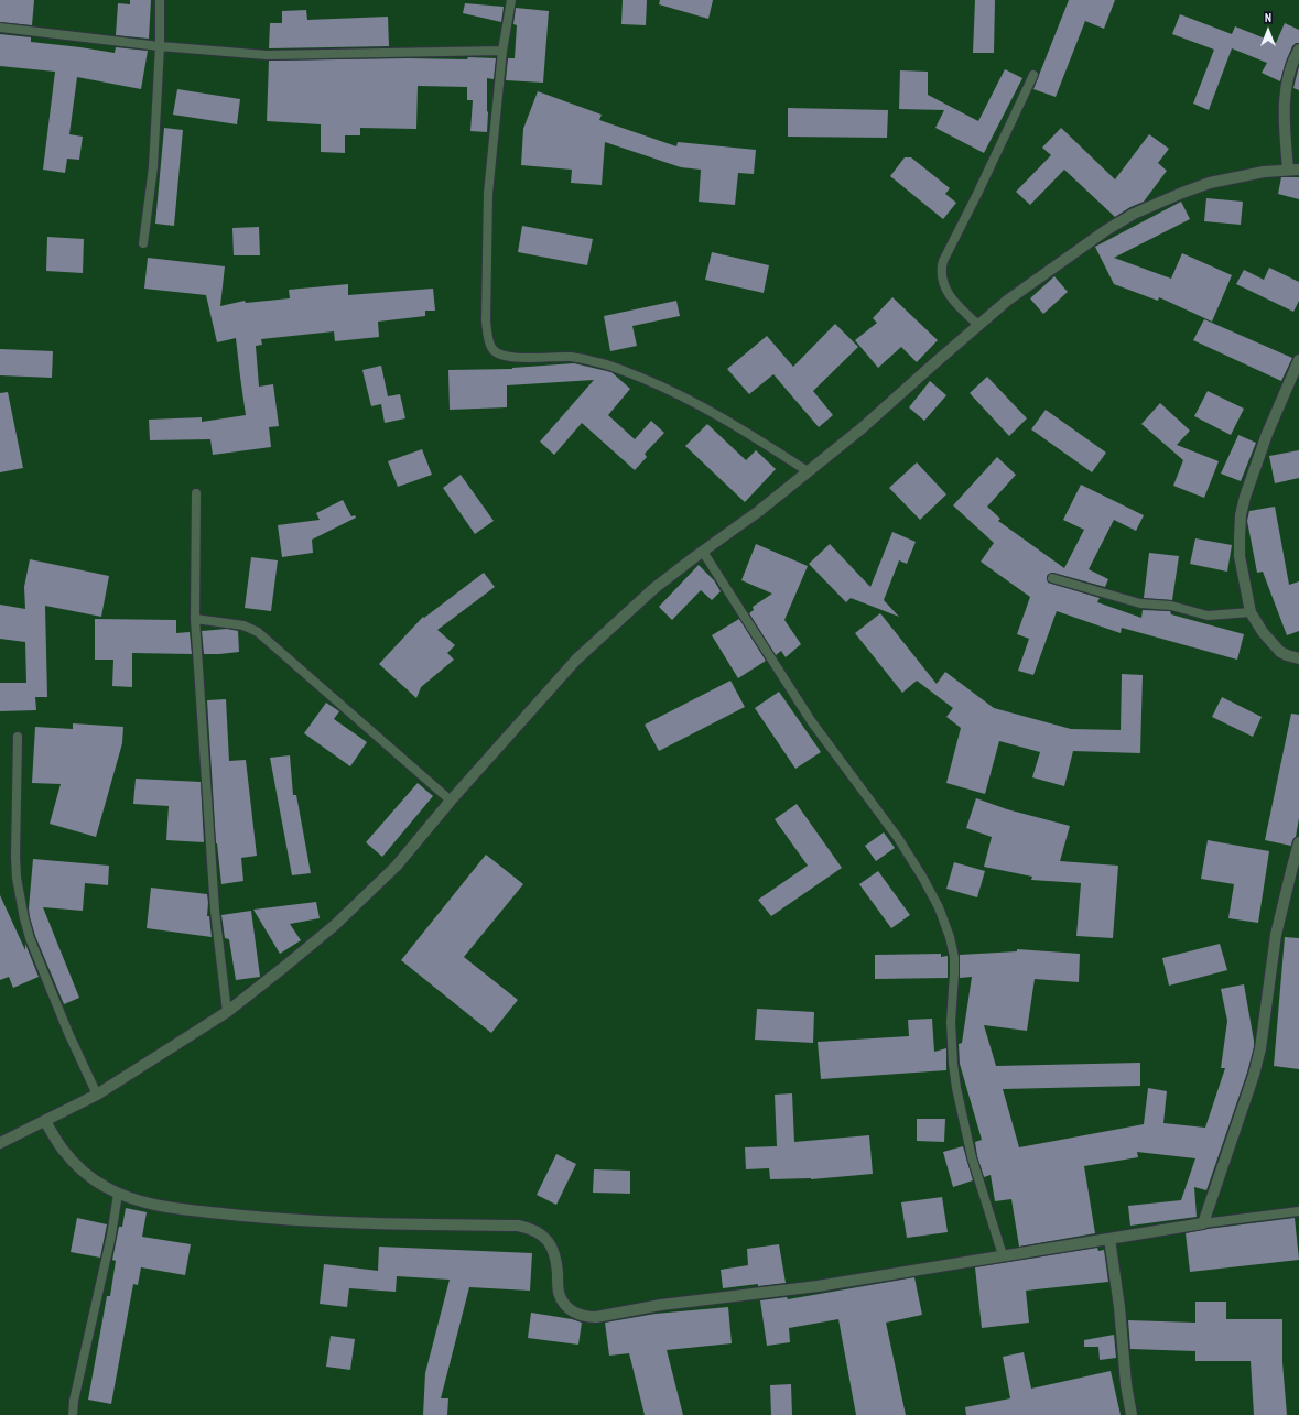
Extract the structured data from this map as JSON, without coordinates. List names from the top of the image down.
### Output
{
  "north": "top"
}
